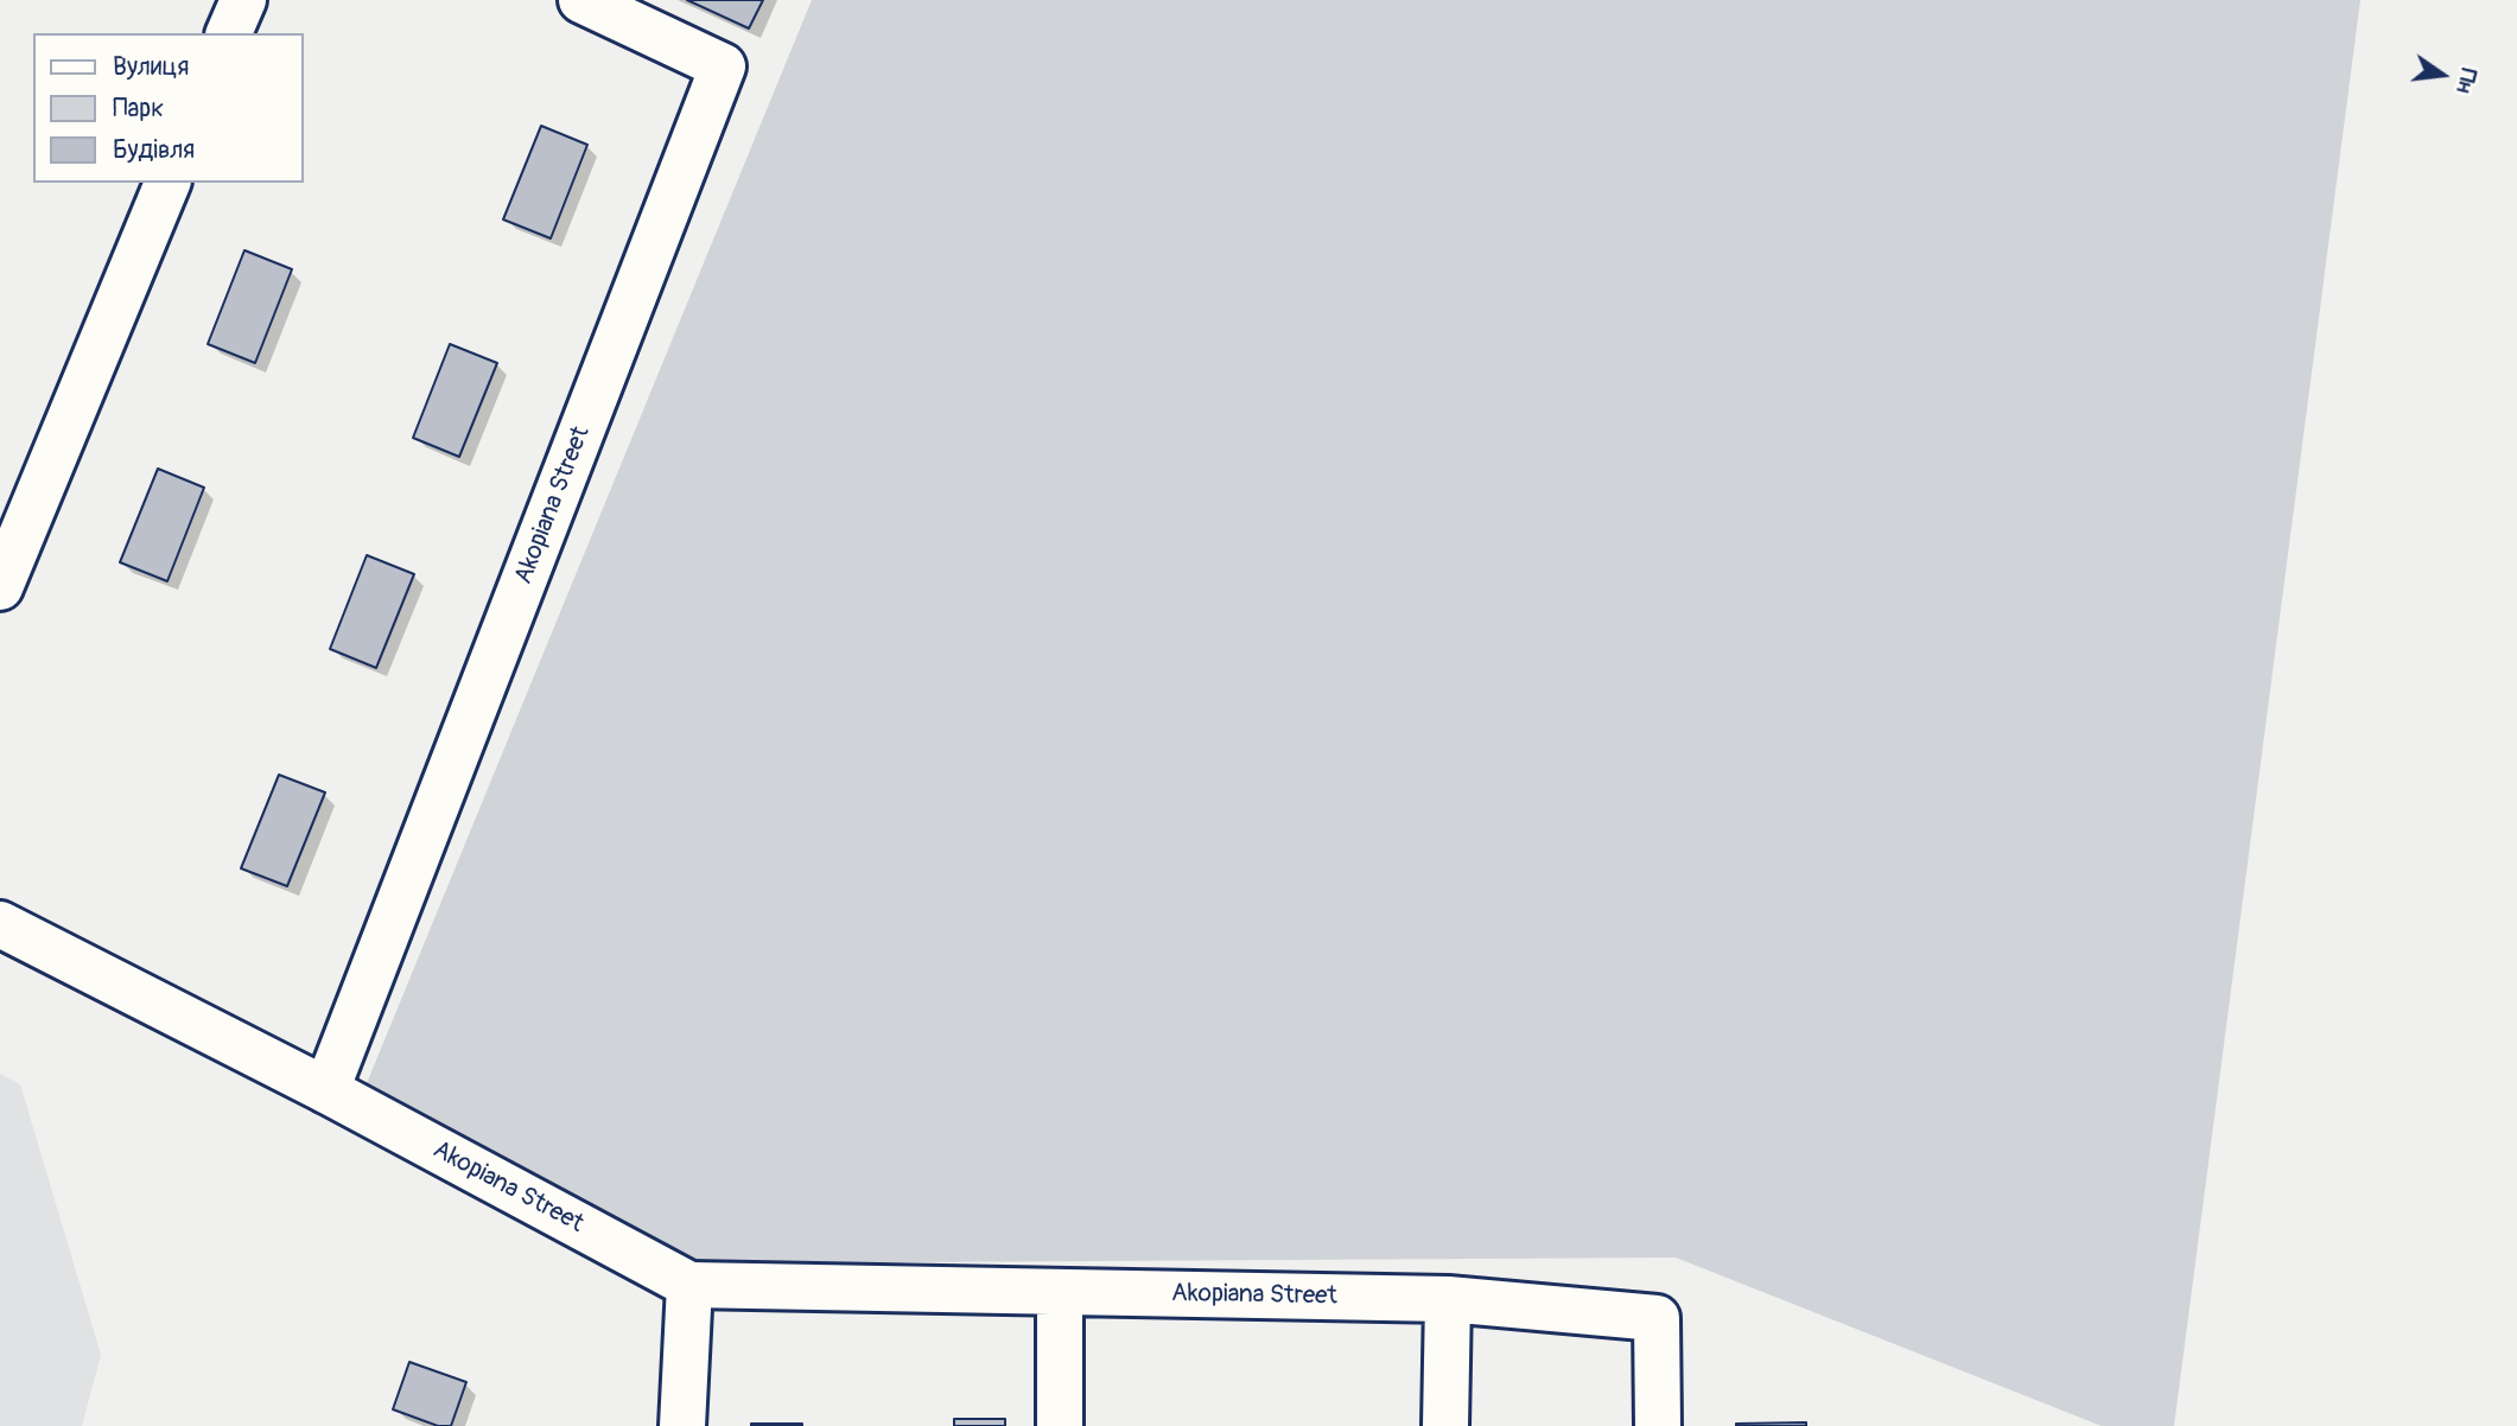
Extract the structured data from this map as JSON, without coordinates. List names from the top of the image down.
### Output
{
  "streets": {
    "street": ["Akopiana Street"]
  },
  "legend": ["Вулиця", "Парк", "Будівля"],
  "north": "right"
}
